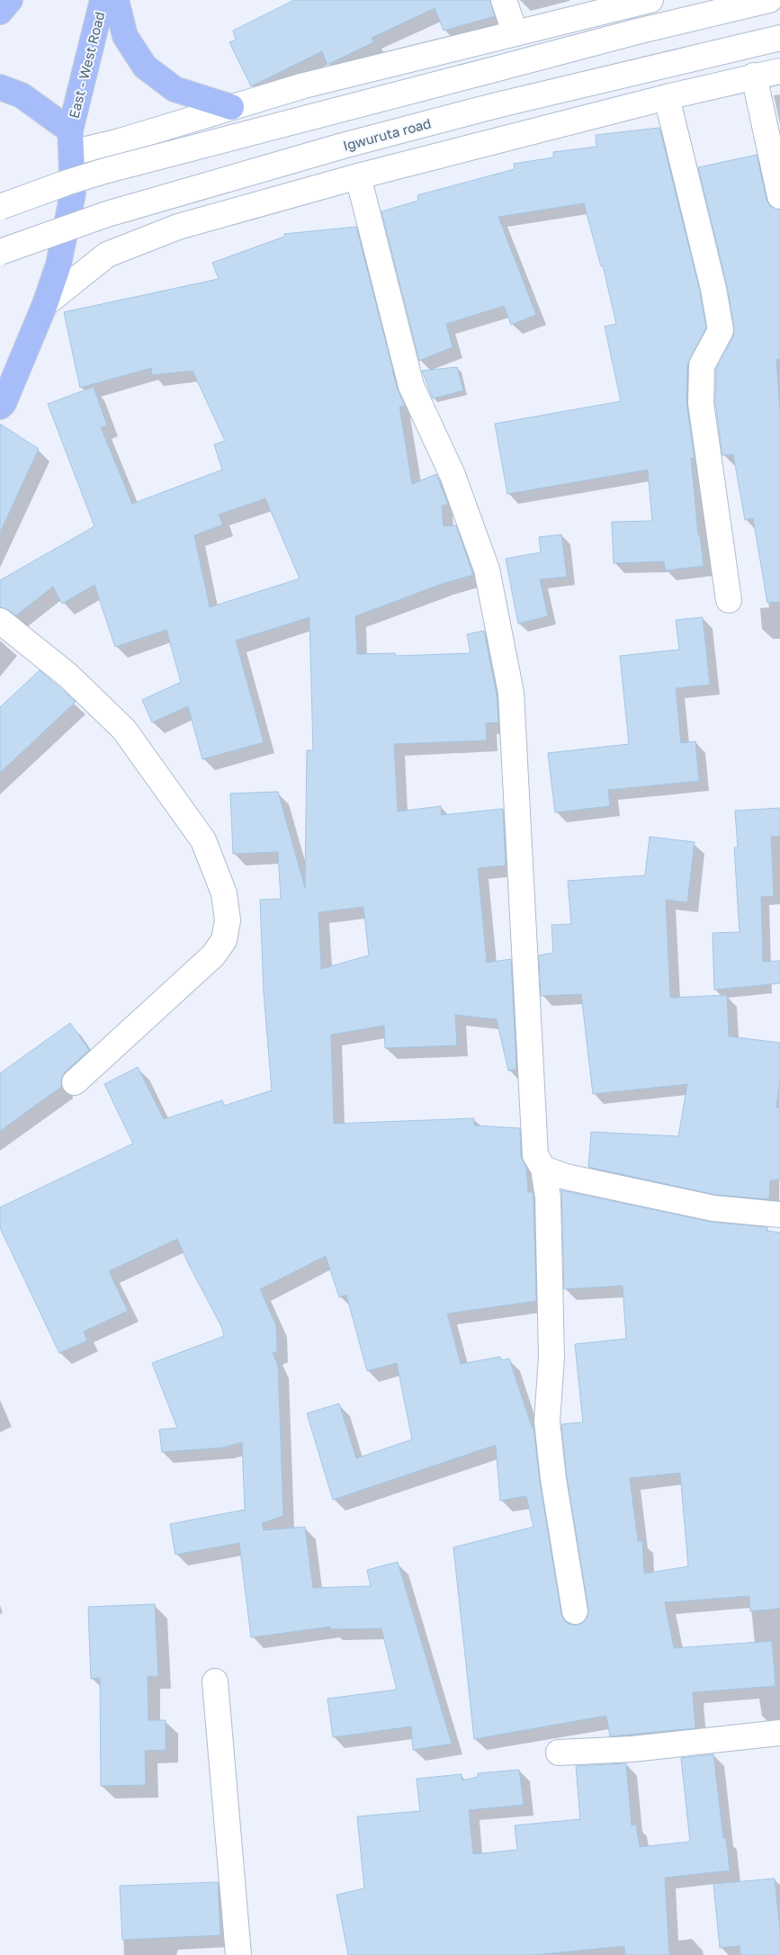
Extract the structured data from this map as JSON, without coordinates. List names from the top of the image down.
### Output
{
  "streets": {
    "main road": ["East - West Road"],
    "street": ["Igwuruta road"]
  }
}
